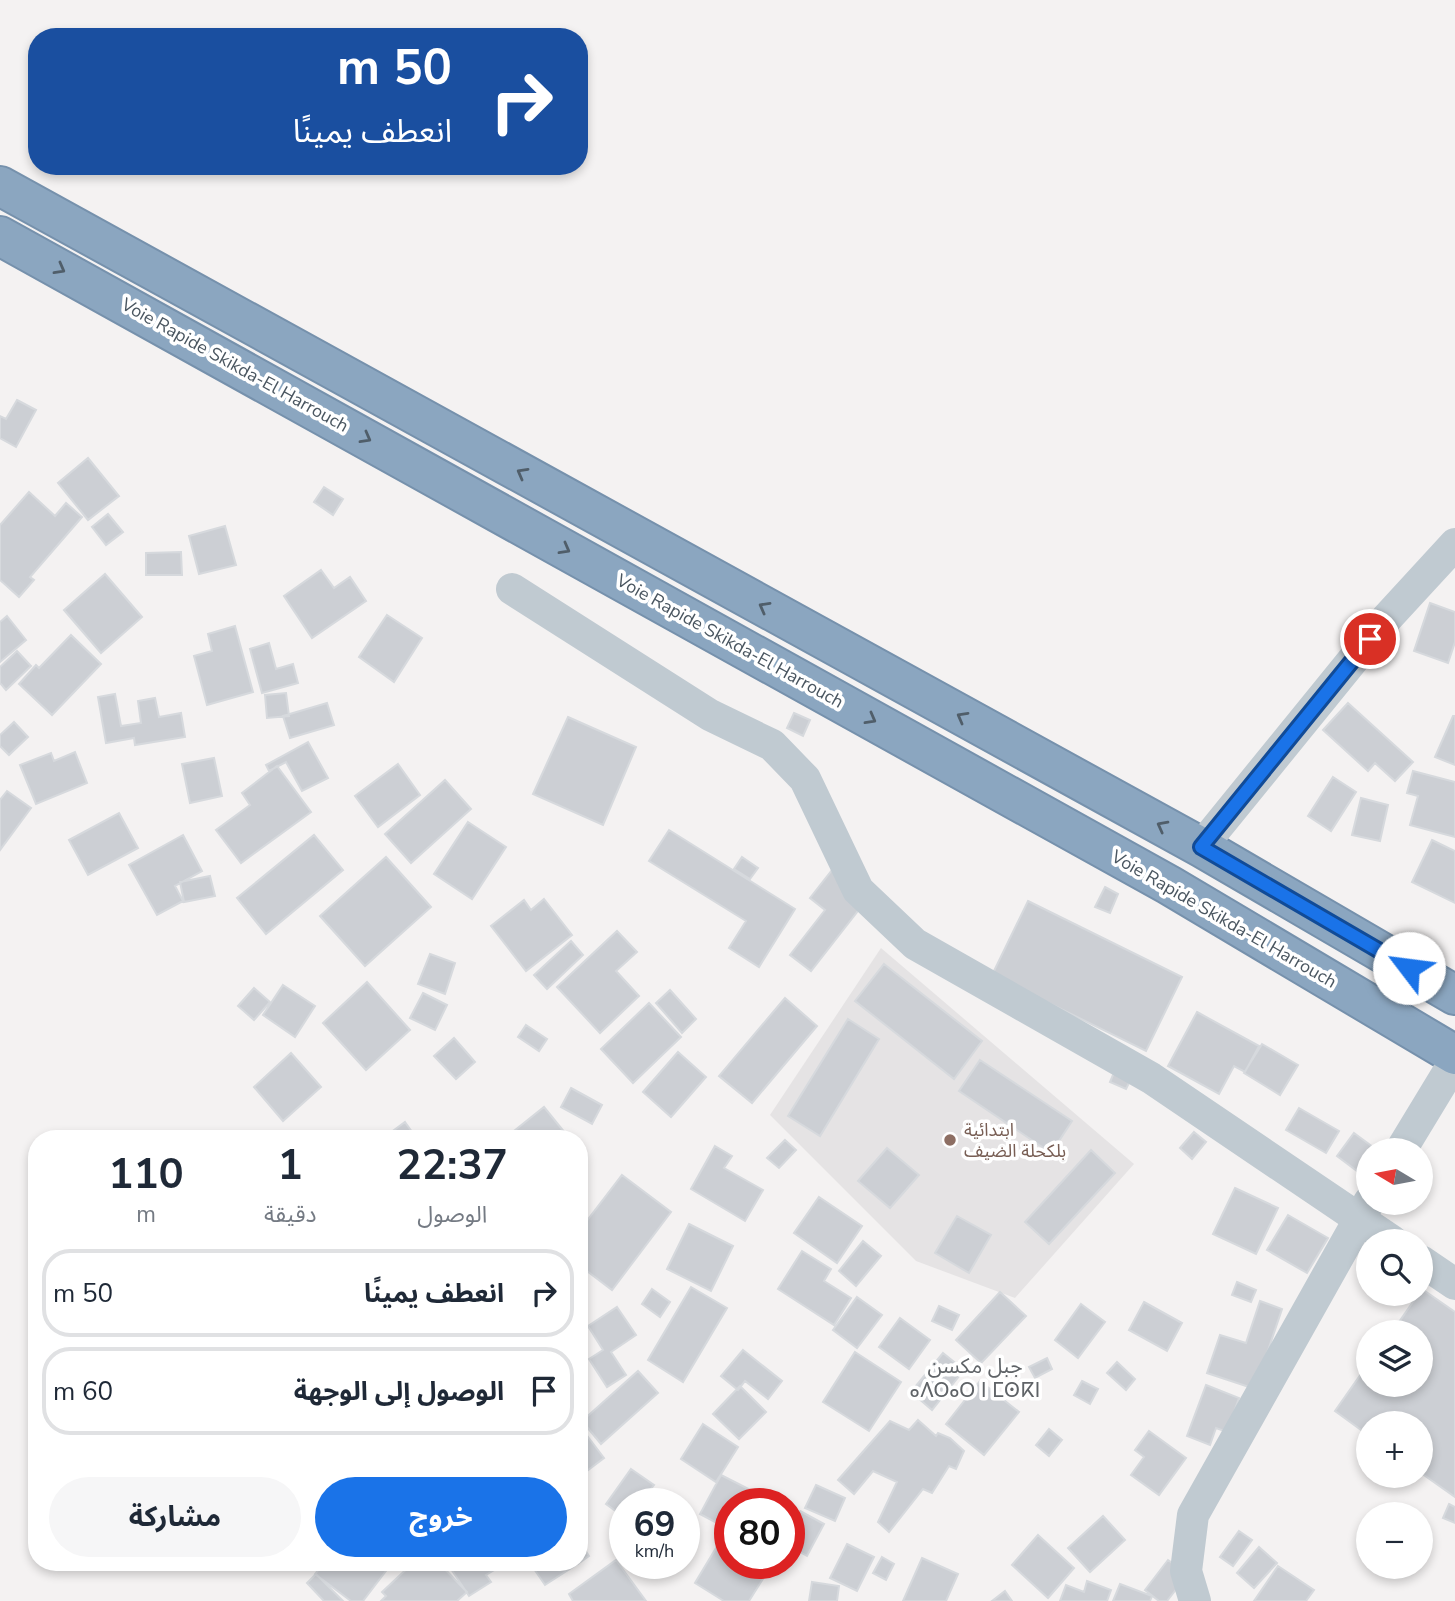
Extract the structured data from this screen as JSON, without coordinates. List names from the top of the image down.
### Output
{
  "streets": {
    "highway": ["Voie Rapide Skikda-El Harrouch"]
  },
  "districts": ["جبل مكسن ⴰⴷⵔⴰⵔ ⵏ ⵎⵙⴽⵏ"],
  "places": ["ابتدائية بلكحلة الضيف"],
  "north": "left",
  "page": {
    "turn": ["50 m", "انعطف يمينًا"],
    "eta": [
      "22:37",
      "الوصول",
      "1",
      "دقيقة",
      "110",
      "m"
    ],
    "map_buttons": ["+", "−"],
    "list": [
      {
        "name": "انعطف يمينًا",
        "value": "50 m"
      },
      {
        "name": "الوصول إلى الوجهة",
        "value": "60 m"
      }
    ],
    "buttons": ["خروج", "مشاركة"],
    "speed": "69 km/h",
    "limit": "80"
  }
}
